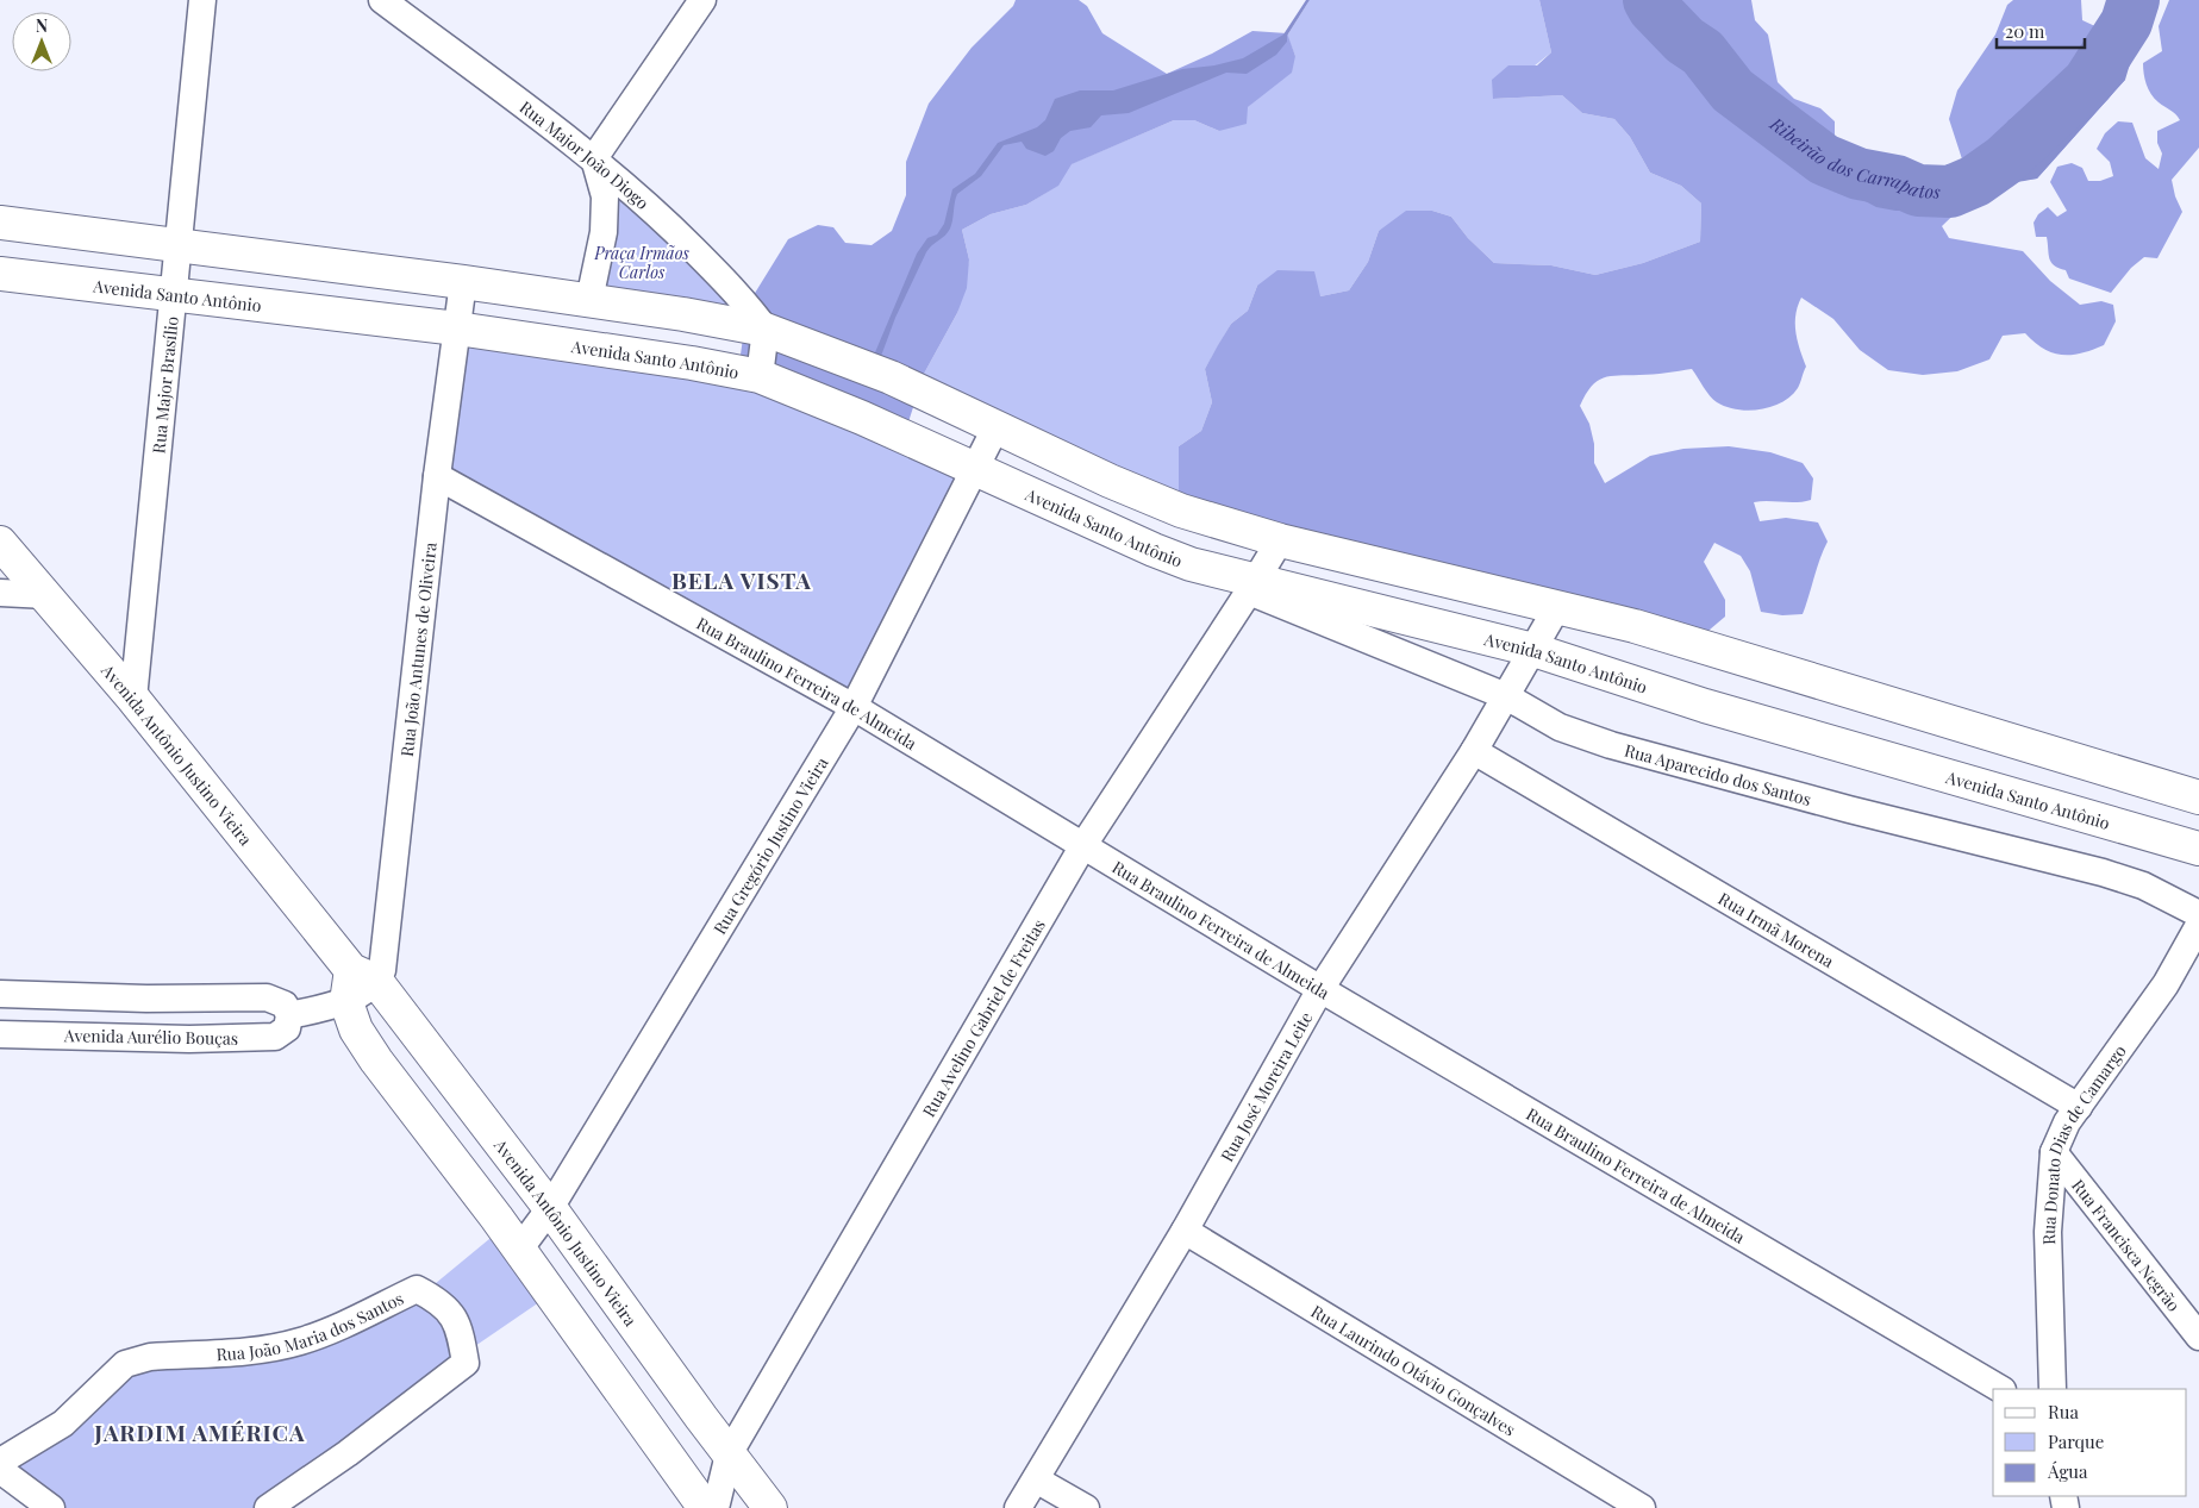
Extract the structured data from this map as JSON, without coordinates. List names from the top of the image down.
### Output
{
  "streets": {
    "street": [
      "Rua Major João Diogo",
      "Avenida Santo Antônio",
      "Rua Major Brasílio",
      "Rua João Antunes de Oliveira",
      "Rua Braulino Ferreira de Almeida",
      "Avenida Antônio Justino Vieira",
      "Rua Aparecido dos Santos",
      "Rua Gregório Justino Vieira",
      "Rua Irmã Morena",
      "Rua Avelino Gabriel de Freitas",
      "Avenida Aurélio Bouças",
      "Rua José Moreira Leite",
      "Rua Donato Dias de Camargo",
      "Rua Francisca Negrão",
      "Rua João Maria dos Santos",
      "Rua Laurindo Otávio Gonçalves"
    ]
  },
  "crossings": [
    ["Avenida Santo Antônio", "Rua Major Brasílio"],
    ["Avenida Santo Antônio", "Rua João Antunes de Oliveira"],
    ["Avenida Santo Antônio", "Rua Aparecido dos Santos"],
    ["Avenida Santo Antônio", "Rua Gregório Justino Vieira"],
    ["Avenida Santo Antônio", "Rua Avelino Gabriel de Freitas"],
    ["Avenida Santo Antônio", "Rua José Moreira Leite"],
    ["Rua Major Brasílio", "Avenida Antônio Justino Vieira"],
    ["Rua João Antunes de Oliveira", "Rua Braulino Ferreira de Almeida"],
    ["Rua João Antunes de Oliveira", "Avenida Antônio Justino Vieira"],
    ["Rua Braulino Ferreira de Almeida", "Rua Gregório Justino Vieira"],
    ["Rua Braulino Ferreira de Almeida", "Rua Avelino Gabriel de Freitas"],
    ["Rua Braulino Ferreira de Almeida", "Rua José Moreira Leite"],
    ["Avenida Antônio Justino Vieira", "Rua Gregório Justino Vieira"],
    ["Avenida Antônio Justino Vieira", "Rua Avelino Gabriel de Freitas"],
    ["Rua Aparecido dos Santos", "Rua Avelino Gabriel de Freitas"],
    ["Rua Aparecido dos Santos", "Rua José Moreira Leite"],
    ["Rua Irmã Morena", "Rua José Moreira Leite"],
    ["Rua Irmã Morena", "Rua Donato Dias de Camargo"],
    ["Rua José Moreira Leite", "Rua Laurindo Otávio Gonçalves"],
    ["Rua Donato Dias de Camargo", "Rua Francisca Negrão"]
  ],
  "districts": ["BELA VISTA", "JARDIM AMÉRICA"],
  "water": ["Ribeirão dos Carrapatos"],
  "parks": ["Praça Irmãos Carlos"],
  "legend": ["Rua", "Parque", "Água"],
  "scale_bar": "20 m",
  "north": "top"
}
